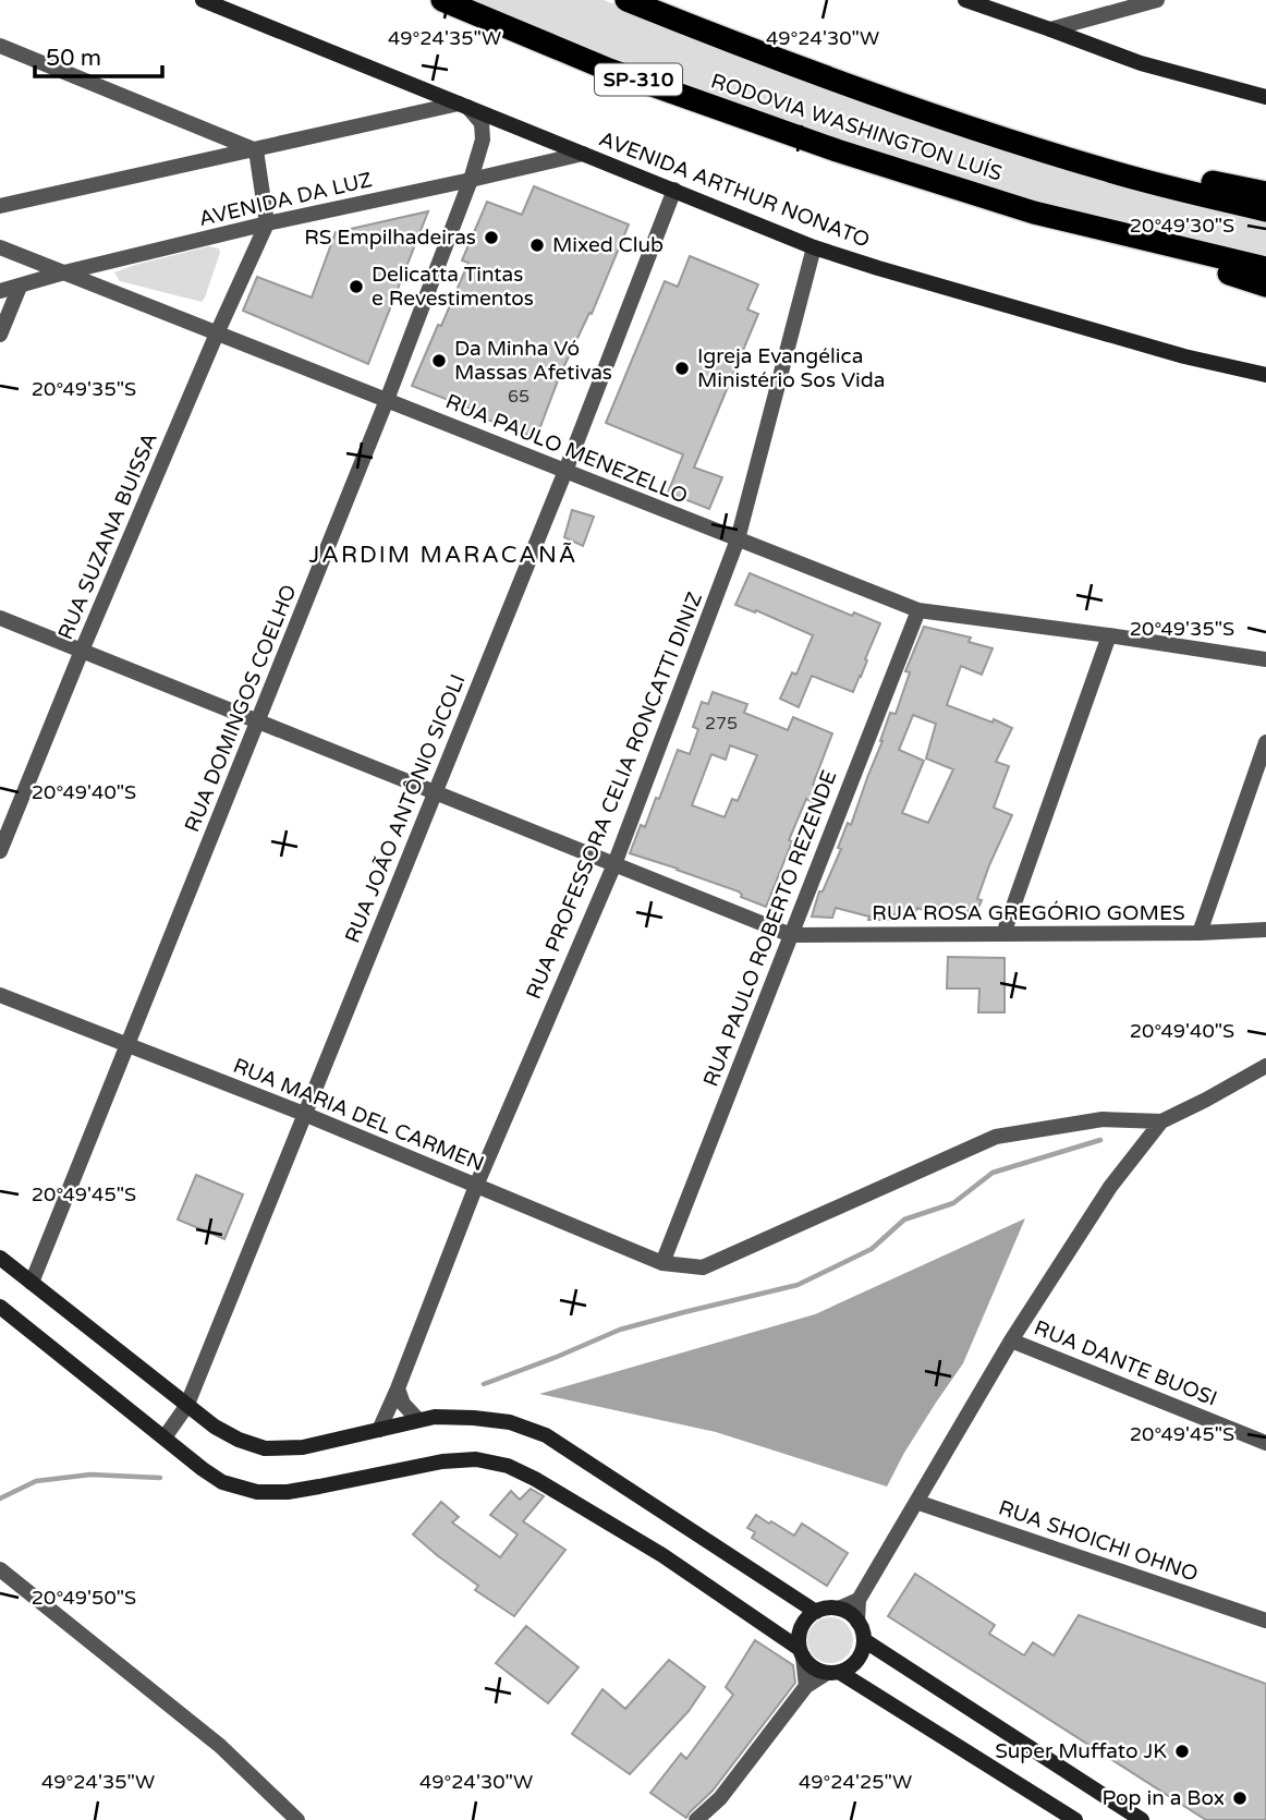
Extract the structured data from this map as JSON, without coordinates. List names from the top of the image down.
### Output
{
  "streets": {
    "highway": ["SP-310", "RODOVIA WASHINGTON LUÍS"],
    "main road": ["AVENIDA ARTHUR NONATO"],
    "street": [
      "AVENIDA DA LUZ",
      "RUA PAULO MENEZELLO",
      "RUA SUZANA BUISSA",
      "RUA DOMINGOS COELHO",
      "RUA PROFESSORA CELIA RONCATTI DINIZ",
      "RUA JOÃO ANTÔNIO SICOLI",
      "RUA ROSA GREGÓRIO GOMES",
      "RUA PAULO ROBERTO REZENDE",
      "RUA MARIA DEL CARMEN",
      "RUA DANTE BUOSI",
      "RUA SHOICHI OHNO"
    ]
  },
  "crossings": [
    ["AVENIDA ARTHUR NONATO", "AVENIDA DA LUZ"],
    ["AVENIDA ARTHUR NONATO", "RUA DOMINGOS COELHO"],
    ["AVENIDA ARTHUR NONATO", "RUA PROFESSORA CELIA RONCATTI DINIZ"],
    ["AVENIDA ARTHUR NONATO", "RUA JOÃO ANTÔNIO SICOLI"],
    ["AVENIDA DA LUZ", "RUA PAULO MENEZELLO"],
    ["AVENIDA DA LUZ", "RUA SUZANA BUISSA"],
    ["AVENIDA DA LUZ", "RUA DOMINGOS COELHO"],
    ["RUA PAULO MENEZELLO", "RUA SUZANA BUISSA"],
    ["RUA PAULO MENEZELLO", "RUA DOMINGOS COELHO"],
    ["RUA PAULO MENEZELLO", "RUA PROFESSORA CELIA RONCATTI DINIZ"],
    ["RUA PAULO MENEZELLO", "RUA JOÃO ANTÔNIO SICOLI"],
    ["RUA PAULO MENEZELLO", "RUA PAULO ROBERTO REZENDE"],
    ["RUA DOMINGOS COELHO", "RUA MARIA DEL CARMEN"],
    ["RUA PROFESSORA CELIA RONCATTI DINIZ", "RUA MARIA DEL CARMEN"],
    ["RUA JOÃO ANTÔNIO SICOLI", "RUA MARIA DEL CARMEN"],
    ["RUA ROSA GREGÓRIO GOMES", "RUA PAULO ROBERTO REZENDE"],
    ["RUA PAULO ROBERTO REZENDE", "RUA MARIA DEL CARMEN"]
  ],
  "districts": ["JARDIM MARACANÃ"],
  "places": [
    "RS Empilhadeiras",
    "Mixed Club",
    "Delicatta Tintas e Revestimentos",
    "Da Minha Vó Massas Afetivas",
    "Igreja Evangélica Ministério Sos Vida",
    "Super Muffato JK",
    "Pop in a Box"
  ],
  "house_numbers": ["65", "275"],
  "scale_bar": "50 m",
  "coordinates": [
    "49°24'35\"W",
    "49°24'30\"W",
    "20°49'30\"S",
    "20°49'35\"S",
    "20°49'40\"S",
    "20°49'45\"S",
    "20°49'50\"S",
    "49°24'25\"W"
  ]
}
